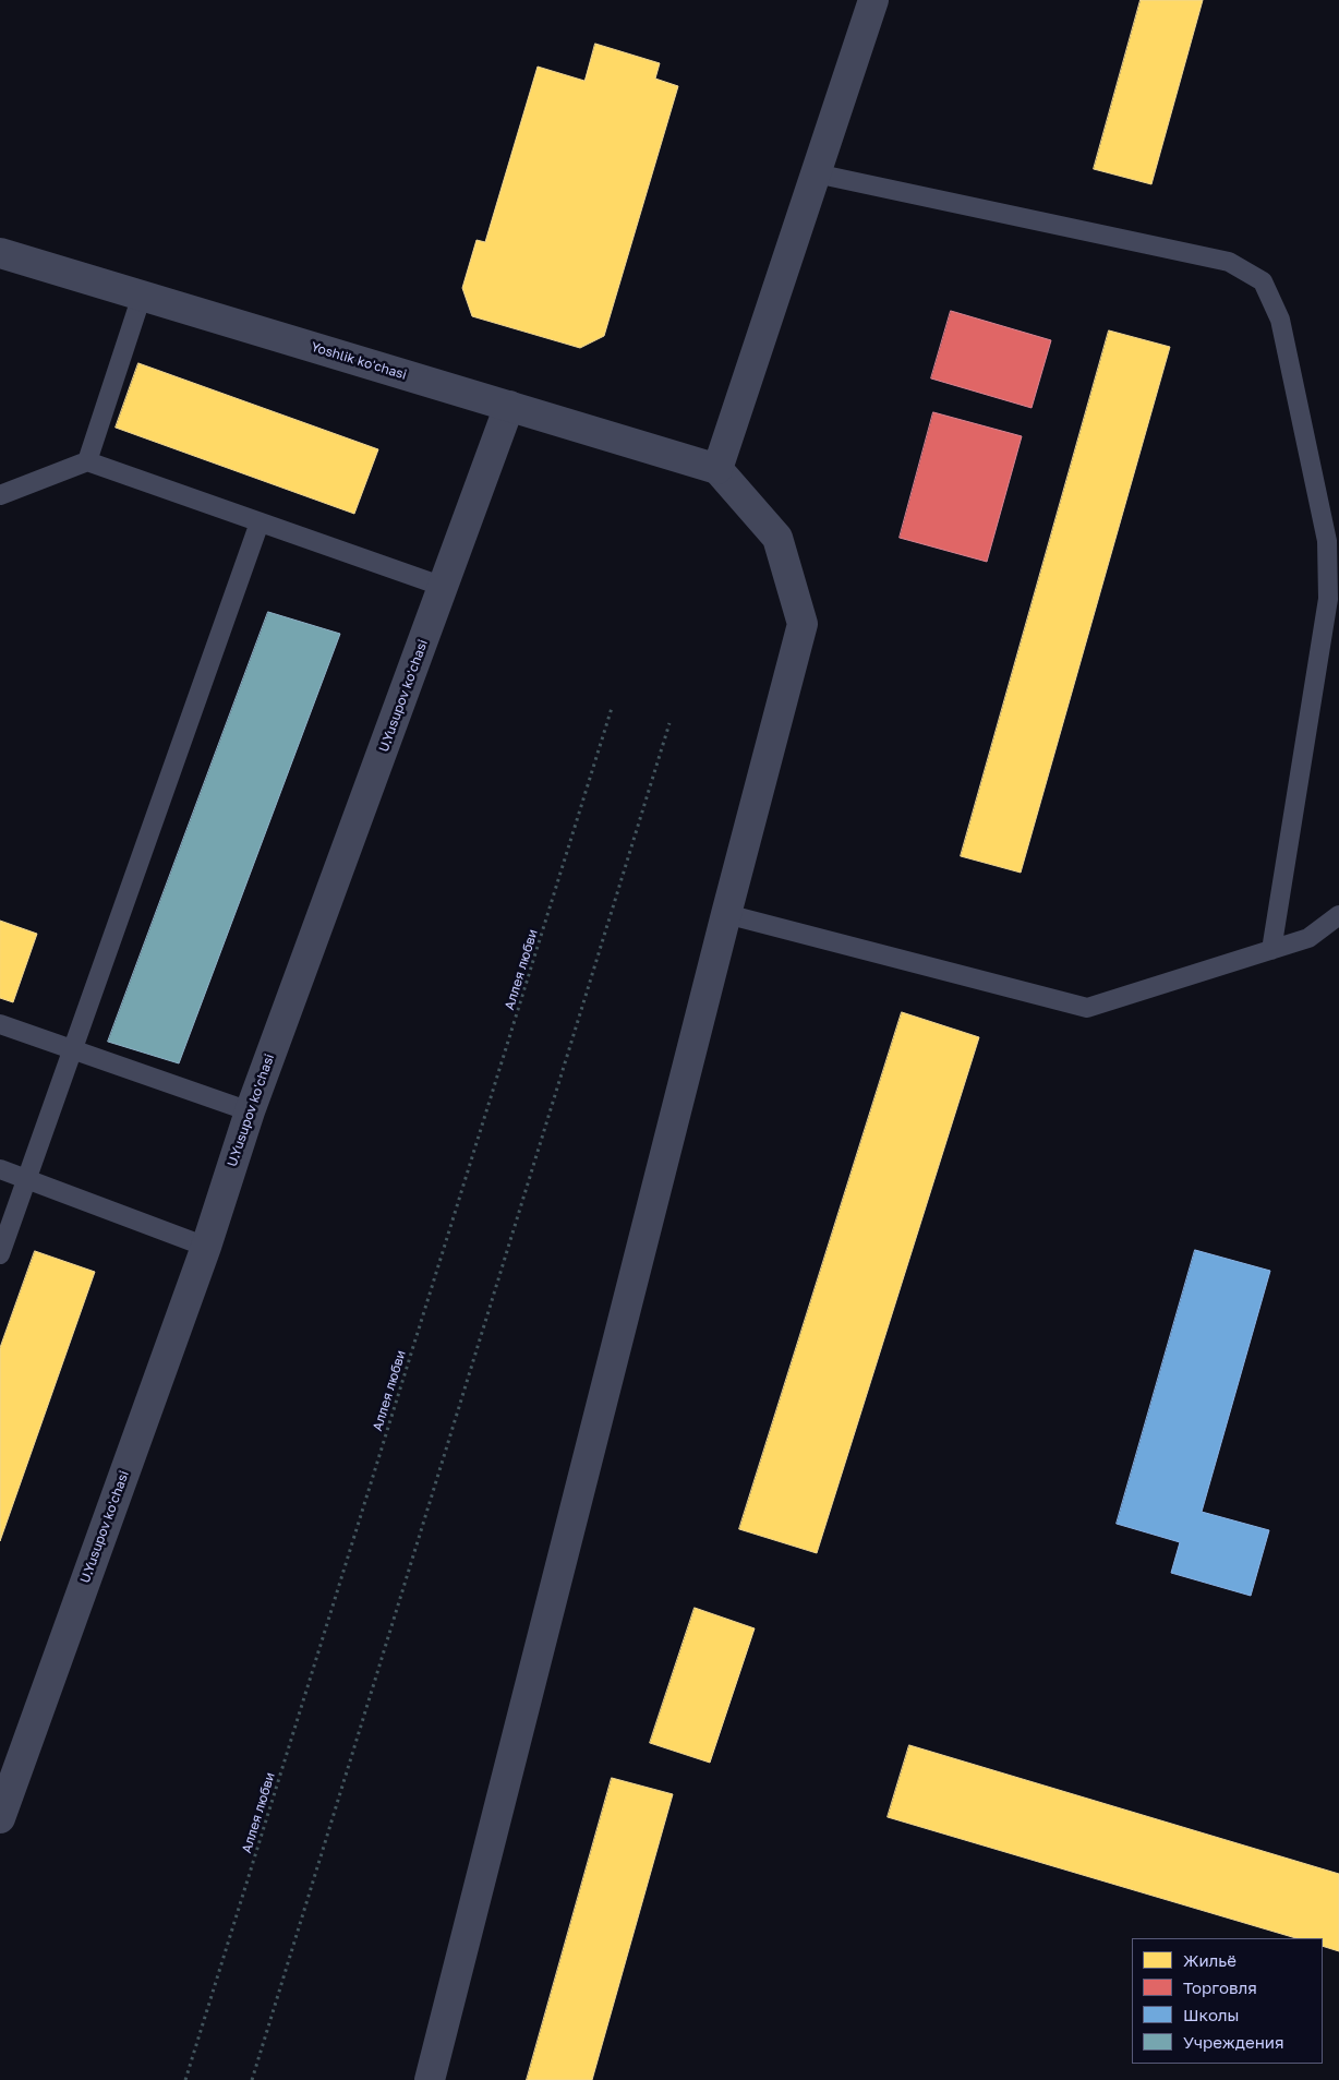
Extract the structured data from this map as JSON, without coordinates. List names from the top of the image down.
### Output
{
  "streets": {
    "street": ["Yoshlik ko'chasi", "U.Yusupov ko'chasi"],
    "path": ["Аллея любви"]
  },
  "crossings": [
    ["Yoshlik ko'chasi", "U.Yusupov ko'chasi"]
  ],
  "legend": [
    "Жильё",
    "Торговля",
    "Школы",
    "Учреждения"
  ]
}
